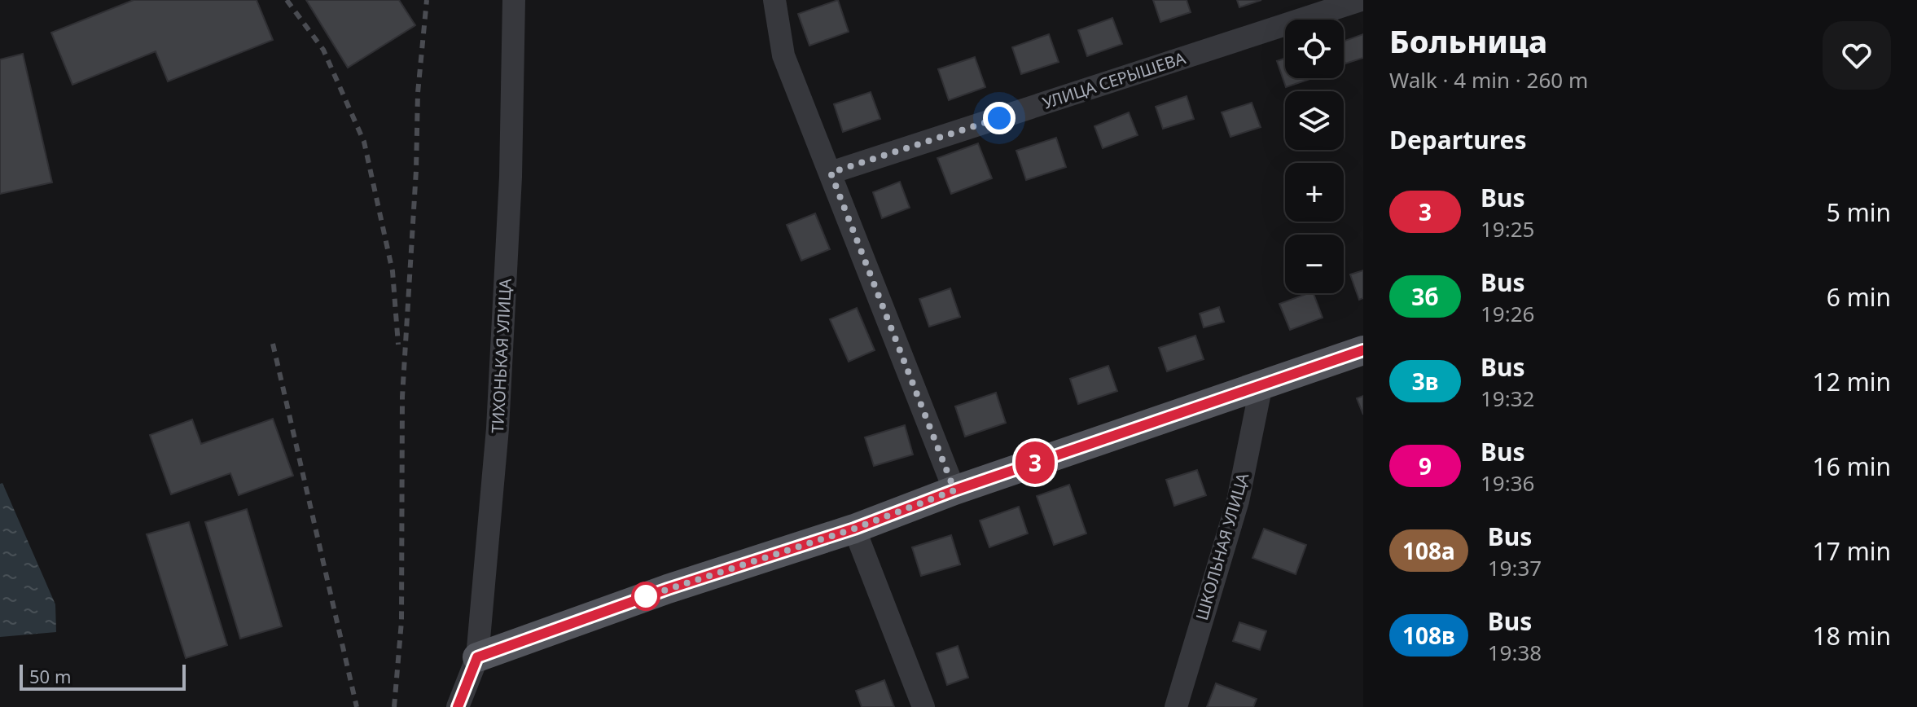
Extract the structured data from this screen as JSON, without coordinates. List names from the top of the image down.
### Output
{
  "streets": {
    "street": ["УЛИЦА СЕРЫШЕВА", "ТИХОНЬКАЯ УЛИЦА", "ШКОЛЬНАЯ УЛИЦА"]
  },
  "lines": ["bus line 3"],
  "scale_bar": "50 m",
  "page": {
    "on_map": "3",
    "heading": [
      ["Больница", "Walk · 4 min · 260 m"],
      "Departures"
    ],
    "map_buttons": ["+", "−"],
    "list": [
      {
        "mark": "3",
        "name": "Bus",
        "note": "19:25",
        "value": "5 min"
      },
      {
        "mark": "3б",
        "name": "Bus",
        "note": "19:26",
        "value": "6 min"
      },
      {
        "mark": "3в",
        "name": "Bus",
        "note": "19:32",
        "value": "12 min"
      },
      {
        "mark": "9",
        "name": "Bus",
        "note": "19:36",
        "value": "16 min"
      },
      {
        "mark": "108а",
        "name": "Bus",
        "note": "19:37",
        "value": "17 min"
      },
      {
        "mark": "108в",
        "name": "Bus",
        "note": "19:38",
        "value": "18 min"
      }
    ],
    "scale": "50 m"
  }
}
